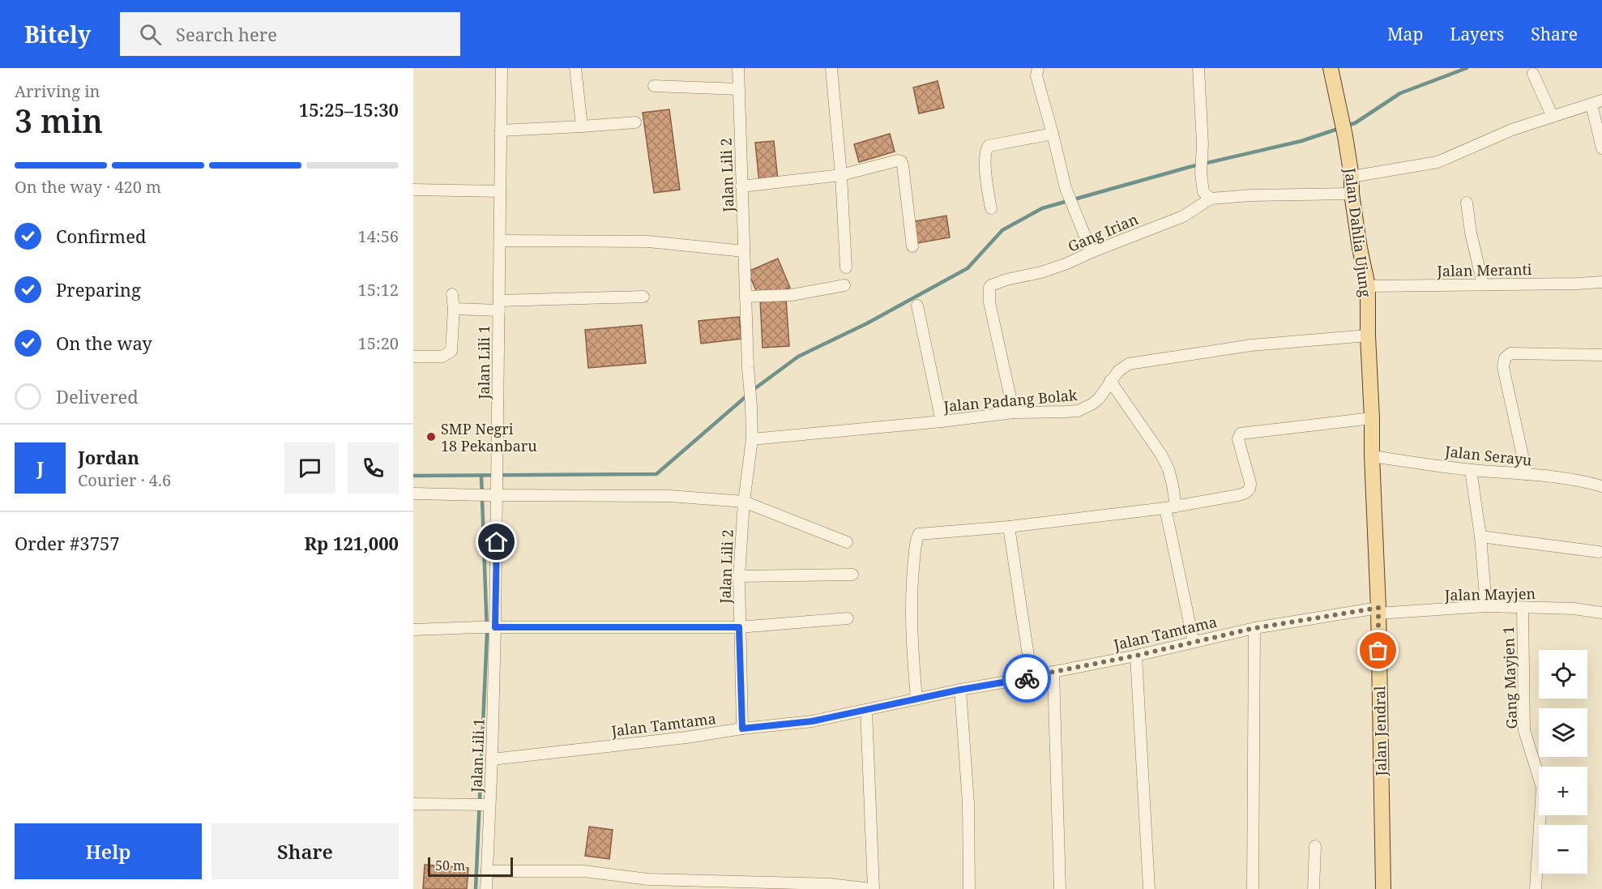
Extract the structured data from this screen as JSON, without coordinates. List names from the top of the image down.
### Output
{
  "streets": {
    "main road": ["Jalan Dahlia Ujung", "Jalan Jendral"],
    "street": [
      "Jalan Lili 2",
      "Gang Irian",
      "Jalan Meranti",
      "Jalan Lili 1",
      "Jalan Padang Bolak",
      "Jalan Serayu",
      "Jalan Mayjen",
      "Jalan Tamtama",
      "Gang Mayjen 1"
    ]
  },
  "crossings": [
    ["Jalan Lili 2", "Jalan Padang Bolak"],
    ["Jalan Lili 2", "Jalan Tamtama"],
    ["Gang Irian", "Jalan Dahlia Ujung"],
    ["Gang Irian", "Jalan Padang Bolak"],
    ["Jalan Dahlia Ujung", "Jalan Meranti"],
    ["Jalan Dahlia Ujung", "Jalan Padang Bolak"],
    ["Jalan Dahlia Ujung", "Jalan Serayu"],
    ["Jalan Dahlia Ujung", "Jalan Jendral"],
    ["Jalan Lili 1", "Jalan Tamtama"],
    ["Jalan Serayu", "Jalan Jendral"],
    ["Jalan Mayjen", "Jalan Tamtama"],
    ["Jalan Mayjen", "Gang Mayjen 1"],
    ["Jalan Mayjen", "Jalan Jendral"],
    ["Jalan Tamtama", "Jalan Jendral"]
  ],
  "places": ["SMP Negri 18 Pekanbaru"],
  "scale_bar": "50 m",
  "page": {
    "header": "Bitely",
    "search": "Search here",
    "nav": ["Map", "Layers", "Share"],
    "heading": ["3 min", "Arriving in", "15:25–15:30"],
    "panel": [
      "Jordan",
      "Courier · 4.6",
      "Order #3757",
      "Rp 121,000"
    ],
    "bar": "On the way · 420 m",
    "list": [
      ["Confirmed", "14:56"],
      ["Preparing", "15:12"],
      ["On the way", "15:20"],
      "Delivered"
    ],
    "round": "J",
    "map_buttons": ["+", "−"],
    "buttons": ["Help", "Share"],
    "scale": "50 m"
  }
}
